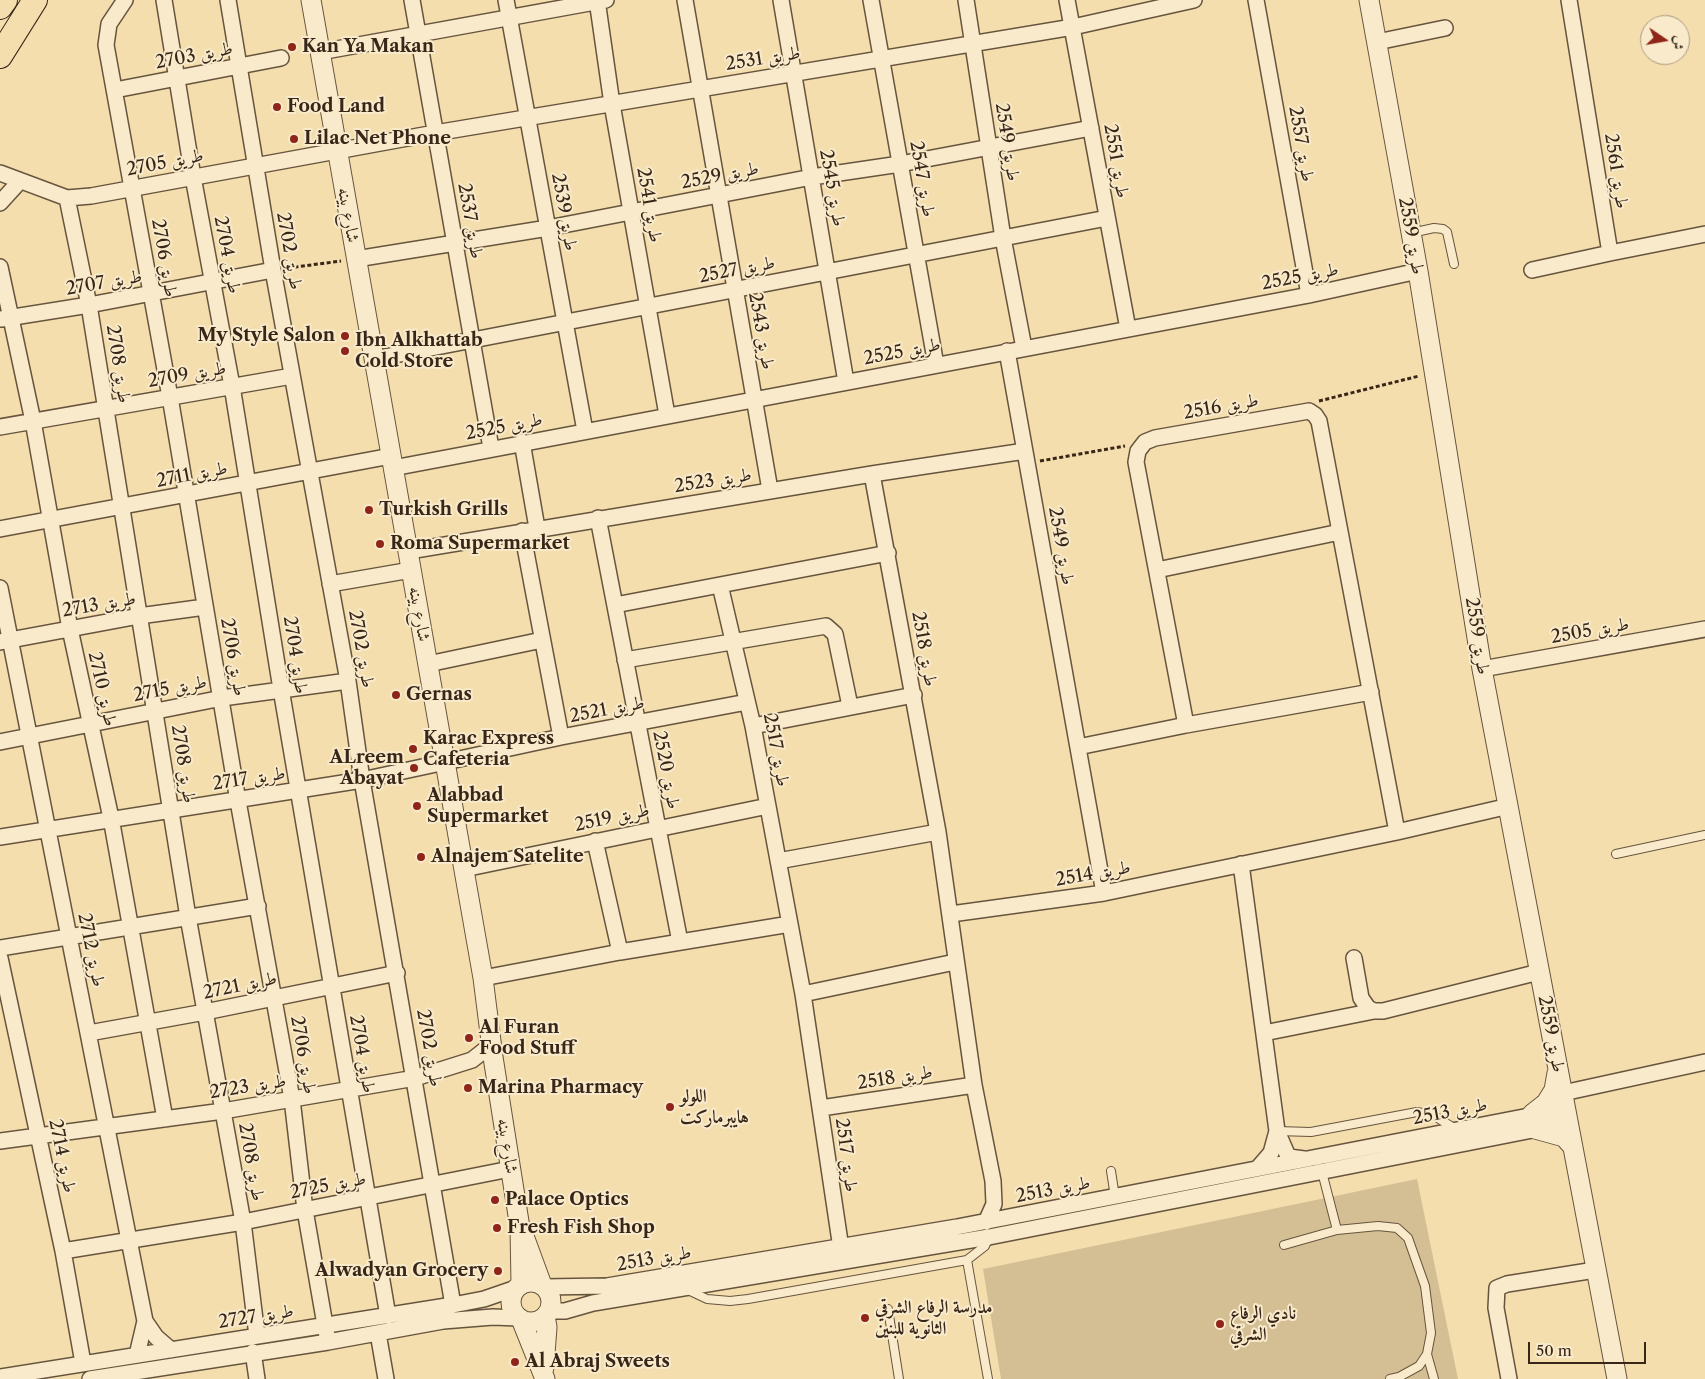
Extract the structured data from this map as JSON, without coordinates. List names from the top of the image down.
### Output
{
  "streets": {
    "street": [
      "طريق 2703",
      "طريق 2531",
      "طريق 2549",
      "طريق 2557",
      "طريق 2551",
      "طريق 2705",
      "طريق 2561",
      "طريق 2529",
      "طريق 2547",
      "طريق 2545",
      "طريق 2541",
      "طريق 2539",
      "شارع بينه",
      "طريق 2537",
      "طريق 2559",
      "طريق 2702",
      "طريق 2704",
      "طريق 2706",
      "طريق 2527",
      "طريق 2525",
      "طريق 2707",
      "طريق 2543",
      "طريق 2708",
      "طريق 2709",
      "طريق 2516",
      "طريق 2711",
      "طريق 2523",
      "طريق 2713",
      "طريق 2505",
      "طريق 2518",
      "طريق 2710",
      "طريق 2715",
      "طريق 2521",
      "طريق 2517",
      "طريق 2520",
      "طريق 2717",
      "طريق 2519",
      "طريق 2514",
      "طريق 2712",
      "طريق 2721",
      "طريق 2723",
      "طريق 2513",
      "طريق 2714",
      "طريق 2725",
      "طريق 2727"
    ]
  },
  "crossings": [
    ["طريق 2703", "طريق 2702"],
    ["طريق 2703", "طريق 2704"],
    ["طريق 2703", "طريق 2706"],
    ["طريق 2531", "طريق 2549"],
    ["طريق 2531", "طريق 2551"],
    ["طريق 2531", "طريق 2705"],
    ["طريق 2531", "طريق 2547"],
    ["طريق 2531", "طريق 2545"],
    ["طريق 2531", "طريق 2541"],
    ["طريق 2531", "طريق 2539"],
    ["طريق 2531", "شارع بينه"],
    ["طريق 2531", "طريق 2537"],
    ["طريق 2531", "طريق 2543"],
    ["طريق 2549", "طريق 2529"],
    ["طريق 2549", "طريق 2527"],
    ["طريق 2549", "طريق 2525"],
    ["طريق 2549", "طريق 2523"],
    ["طريق 2549", "طريق 2514"],
    ["طريق 2557", "طريق 2525"],
    ["طريق 2551", "طريق 2529"],
    ["طريق 2551", "طريق 2527"],
    ["طريق 2551", "طريق 2525"],
    ["طريق 2705", "شارع بينه"],
    ["طريق 2705", "طريق 2702"],
    ["طريق 2705", "طريق 2704"],
    ["طريق 2705", "طريق 2706"],
    ["طريق 2705", "طريق 2708"],
    ["طريق 2529", "طريق 2547"],
    ["طريق 2529", "طريق 2545"],
    ["طريق 2529", "طريق 2541"],
    ["طريق 2529", "طريق 2539"],
    ["طريق 2529", "شارع بينه"],
    ["طريق 2529", "طريق 2537"],
    ["طريق 2529", "طريق 2543"],
    ["طريق 2547", "طريق 2527"],
    ["طريق 2547", "طريق 2525"],
    ["طريق 2545", "طريق 2527"],
    ["طريق 2545", "طريق 2525"],
    ["طريق 2541", "طريق 2527"],
    ["طريق 2541", "طريق 2525"],
    ["طريق 2539", "طريق 2527"],
    ["طريق 2539", "طريق 2525"],
    ["شارع بينه", "طريق 2527"],
    ["شارع بينه", "طريق 2525"],
    ["شارع بينه", "طريق 2711"],
    ["شارع بينه", "طريق 2523"],
    ["شارع بينه", "طريق 2521"],
    ["شارع بينه", "طريق 2717"],
    ["شارع بينه", "طريق 2519"],
    ["شارع بينه", "طريق 2723"],
    ["شارع بينه", "طريق 2513"],
    ["شارع بينه", "طريق 2725"],
    ["شارع بينه", "طريق 2727"],
    ["طريق 2537", "طريق 2527"],
    ["طريق 2537", "طريق 2525"],
    ["طريق 2559", "طريق 2525"],
    ["طريق 2559", "طريق 2505"],
    ["طريق 2559", "طريق 2514"],
    ["طريق 2559", "طريق 2513"],
    ["طريق 2702", "طريق 2707"],
    ["طريق 2702", "طريق 2709"],
    ["طريق 2702", "طريق 2711"],
    ["طريق 2702", "طريق 2715"],
    ["طريق 2702", "طريق 2717"],
    ["طريق 2702", "طريق 2721"],
    ["طريق 2702", "طريق 2723"],
    ["طريق 2702", "طريق 2725"],
    ["طريق 2702", "طريق 2727"],
    ["طريق 2704", "طريق 2707"],
    ["طريق 2704", "طريق 2709"],
    ["طريق 2704", "طريق 2711"],
    ["طريق 2704", "طريق 2715"],
    ["طريق 2704", "طريق 2717"],
    ["طريق 2704", "طريق 2721"],
    ["طريق 2704", "طريق 2723"],
    ["طريق 2704", "طريق 2725"],
    ["طريق 2704", "طريق 2727"],
    ["طريق 2706", "طريق 2707"],
    ["طريق 2706", "طريق 2709"],
    ["طريق 2706", "طريق 2711"],
    ["طريق 2706", "طريق 2713"],
    ["طريق 2706", "طريق 2715"],
    ["طريق 2706", "طريق 2717"],
    ["طريق 2706", "طريق 2721"],
    ["طريق 2706", "طريق 2723"],
    ["طريق 2706", "طريق 2725"],
    ["طريق 2706", "طريق 2727"],
    ["طريق 2527", "طريق 2543"],
    ["طريق 2525", "طريق 2543"],
    ["طريق 2525", "طريق 2711"],
    ["طريق 2707", "طريق 2708"],
    ["طريق 2707", "طريق 2710"],
    ["طريق 2543", "طريق 2523"],
    ["طريق 2708", "طريق 2709"],
    ["طريق 2708", "طريق 2711"],
    ["طريق 2708", "طريق 2713"],
    ["طريق 2708", "طريق 2715"],
    ["طريق 2708", "طريق 2717"],
    ["طريق 2708", "طريق 2721"],
    ["طريق 2708", "طريق 2723"],
    ["طريق 2708", "طريق 2725"],
    ["طريق 2708", "طريق 2727"],
    ["طريق 2709", "طريق 2710"],
    ["طريق 2711", "طريق 2710"],
    ["طريق 2523", "طريق 2518"],
    ["طريق 2523", "طريق 2520"],
    ["طريق 2713", "طريق 2710"],
    ["طريق 2713", "طريق 2712"],
    ["طريق 2518", "طريق 2517"],
    ["طريق 2518", "طريق 2514"],
    ["طريق 2518", "طريق 2513"],
    ["طريق 2710", "طريق 2715"],
    ["طريق 2710", "طريق 2717"],
    ["طريق 2710", "طريق 2721"],
    ["طريق 2710", "طريق 2723"],
    ["طريق 2715", "طريق 2712"],
    ["طريق 2521", "طريق 2517"],
    ["طريق 2521", "طريق 2520"],
    ["طريق 2521", "طريق 2717"],
    ["طريق 2517", "طريق 2519"],
    ["طريق 2517", "طريق 2513"],
    ["طريق 2520", "طريق 2519"],
    ["طريق 2717", "طريق 2712"],
    ["طريق 2712", "طريق 2721"],
    ["طريق 2712", "طريق 2723"],
    ["طريق 2712", "طريق 2725"],
    ["طريق 2712", "طريق 2727"],
    ["طريق 2723", "طريق 2714"],
    ["طريق 2513", "طريق 2727"],
    ["طريق 2714", "طريق 2725"],
    ["طريق 2714", "طريق 2727"]
  ],
  "places": [
    "Kan Ya Makan",
    "Food Land",
    "Lilac Net Phone",
    "My Style Salon",
    "Ibn Alkhattab Cold Store",
    "Turkish Grills",
    "Roma Supermarket",
    "Gernas",
    "Karac Express Cafeteria",
    "ALreem Abayat",
    "Alabbad Supermarket",
    "Alnajem Satelite",
    "Al Furan Food Stuff",
    "Marina Pharmacy",
    "اللولو هايبرماركت",
    "Palace Optics",
    "Fresh Fish Shop",
    "Alwadyan Grocery",
    "مدرسة الرفاع الشرقي الثانوية للبنين",
    "نادي الرفاع الشرقي",
    "Al Abraj Sweets"
  ],
  "scale_bar": "50 m",
  "north": "right"
}
